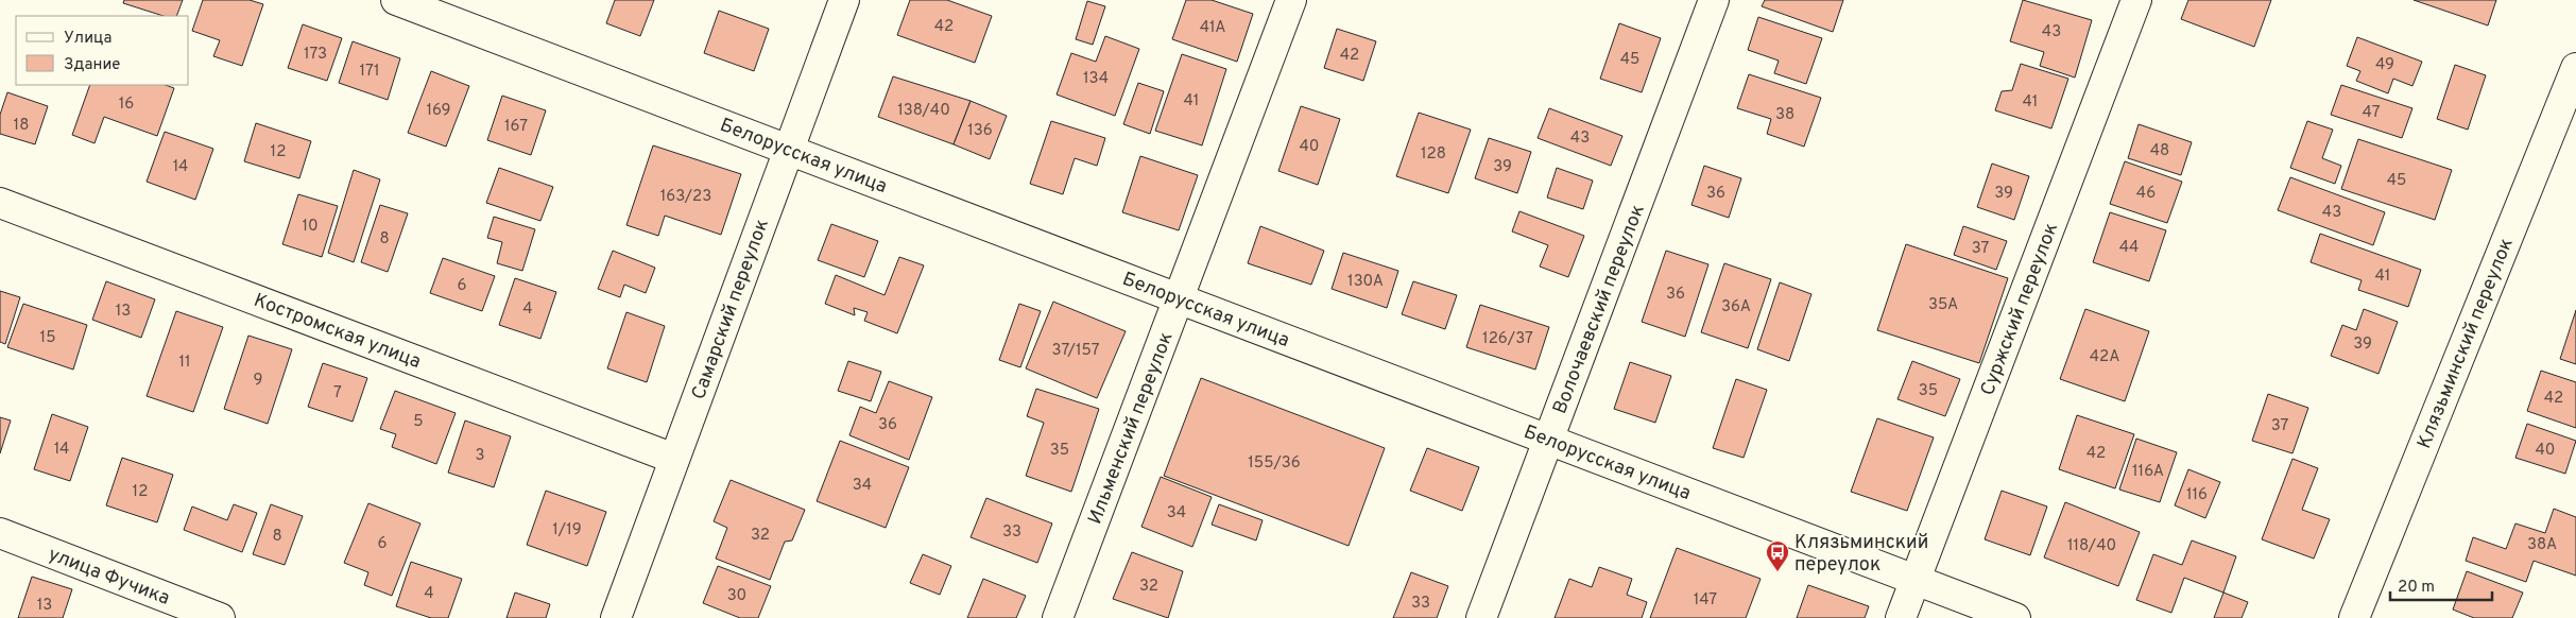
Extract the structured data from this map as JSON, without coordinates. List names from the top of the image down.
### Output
{
  "streets": {
    "street": [
      "Белорусская улица",
      "Самарский переулок",
      "Волочаевский переулок",
      "Суржский переулок",
      "Костромская улица",
      "Клязьминский переулок",
      "Ильменский переулок",
      "улица Фучика"
    ]
  },
  "crossings": [
    ["Белорусская улица", "Самарский переулок"],
    ["Белорусская улица", "Волочаевский переулок"],
    ["Белорусская улица", "Суржский переулок"],
    ["Белорусская улица", "Ильменский переулок"],
    ["Самарский переулок", "Костромская улица"]
  ],
  "places": {
    "bus stop": ["Клязьминский переулок"]
  },
  "house_numbers": [
    "42",
    "41А",
    "43",
    "173",
    "42",
    "45",
    "49",
    "171",
    "134",
    "41",
    "41",
    "16",
    "169",
    "138/40",
    "47",
    "38",
    "18",
    "167",
    "136",
    "43",
    "40",
    "48",
    "12",
    "128",
    "14",
    "39",
    "45",
    "36",
    "39",
    "46",
    "163/23",
    "43",
    "10",
    "8",
    "44",
    "37",
    "41",
    "130А",
    "6",
    "36",
    "35А",
    "36А",
    "4",
    "13",
    "15",
    "126/37",
    "39",
    "37/157",
    "42А",
    "11",
    "9",
    "35",
    "7",
    "42",
    "5",
    "36",
    "37",
    "14",
    "35",
    "40",
    "42",
    "3",
    "155/36",
    "116А",
    "34",
    "12",
    "116",
    "34",
    "1/19",
    "33",
    "32",
    "8",
    "6",
    "38А",
    "118/40",
    "32",
    "4",
    "30",
    "147",
    "33",
    "13"
  ],
  "legend": ["Улица", "Здание"],
  "scale_bar": "20 m"
}
